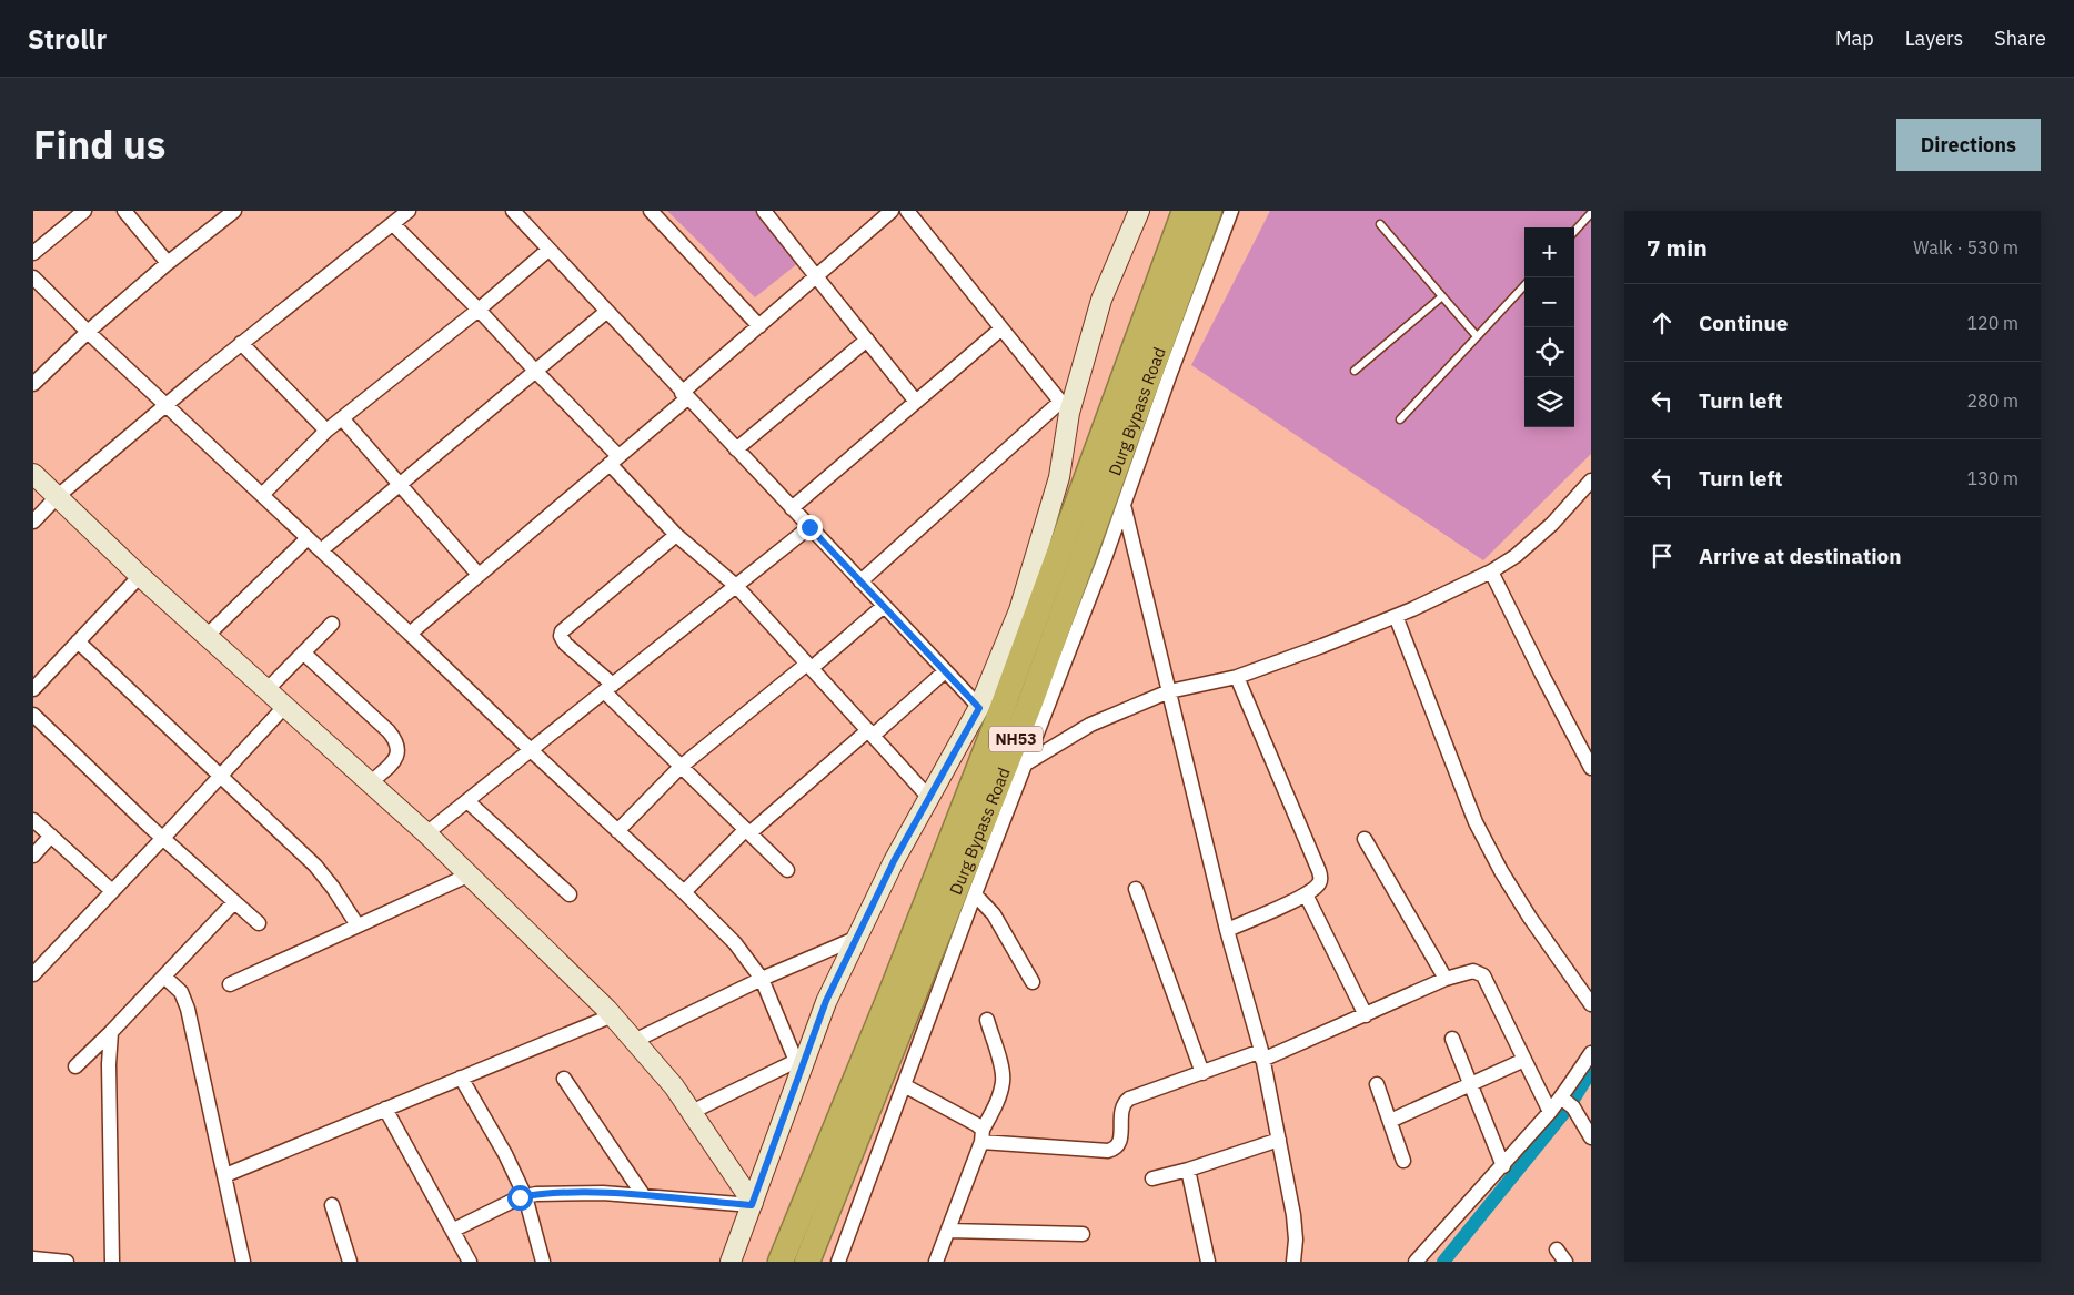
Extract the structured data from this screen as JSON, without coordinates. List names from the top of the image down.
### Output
{
  "streets": {
    "highway": ["Durg Bypass Road", "NH53"]
  },
  "page": {
    "header": "Strollr",
    "nav": ["Map", "Layers", "Share"],
    "title": "Find us",
    "buttons": "Directions",
    "heading": ["7 min", "Walk · 530 m"],
    "map_buttons": ["+", "−"],
    "list": [
      ["Continue", "120 m"],
      ["Turn left", "280 m"],
      ["Turn left", "130 m"],
      "Arrive at destination"
    ]
  }
}
